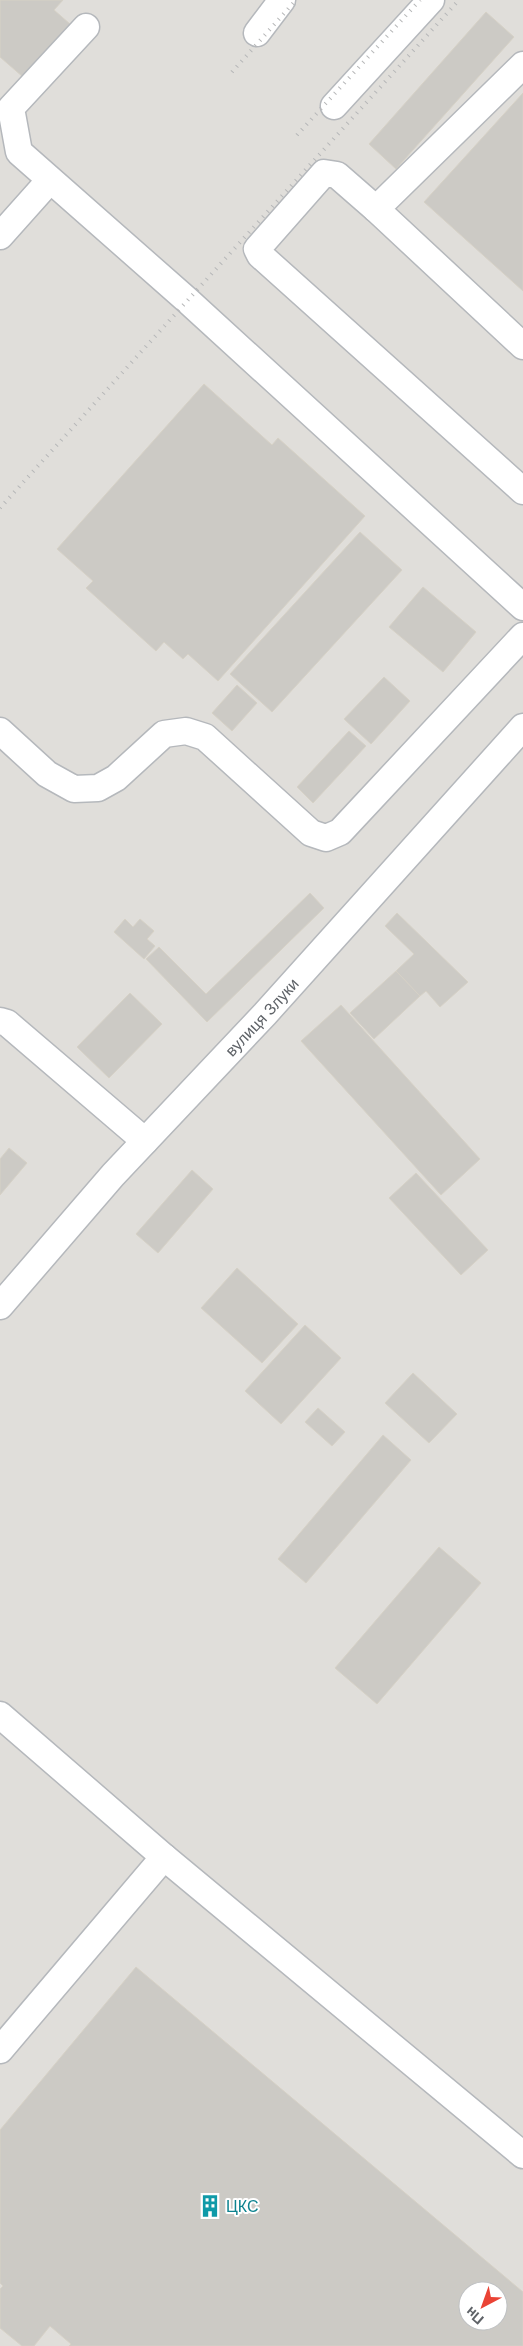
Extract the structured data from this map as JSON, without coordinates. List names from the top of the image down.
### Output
{
  "streets": {
    "street": ["вулиця Злуки"]
  },
  "places": {
    "building": ["ЦКС"]
  },
  "north": "bottom left"
}
